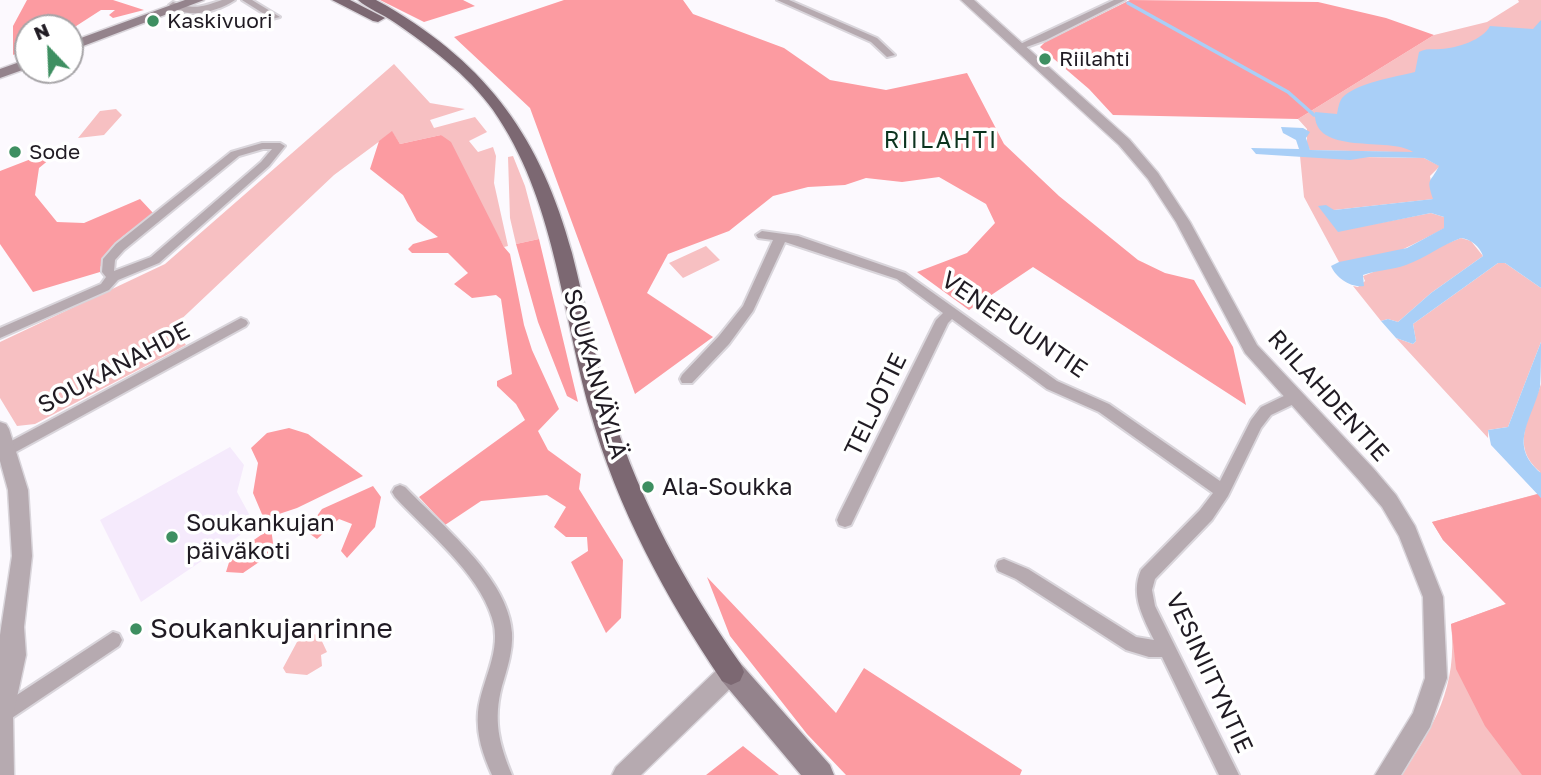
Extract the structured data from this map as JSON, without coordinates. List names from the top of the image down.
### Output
{
  "streets": {
    "main road": ["SOUKANVÄYLÄ"],
    "street": [
      "VENEPUUNTIE",
      "SOUKANAHDE",
      "RIILAHDENTIE",
      "TELJOTIE",
      "VESINIITYNTIE"
    ]
  },
  "crossings": [
    ["VENEPUUNTIE", "TELJOTIE"],
    ["VENEPUUNTIE", "VESINIITYNTIE"],
    ["RIILAHDENTIE", "VESINIITYNTIE"]
  ],
  "districts": ["RIILAHTI"],
  "places": [
    "Kaskivuori",
    "Riilahti",
    "Sode",
    "Ala-Soukka",
    "Soukankujan päiväkoti",
    "Soukankujanrinne"
  ],
  "north": "top left"
}
